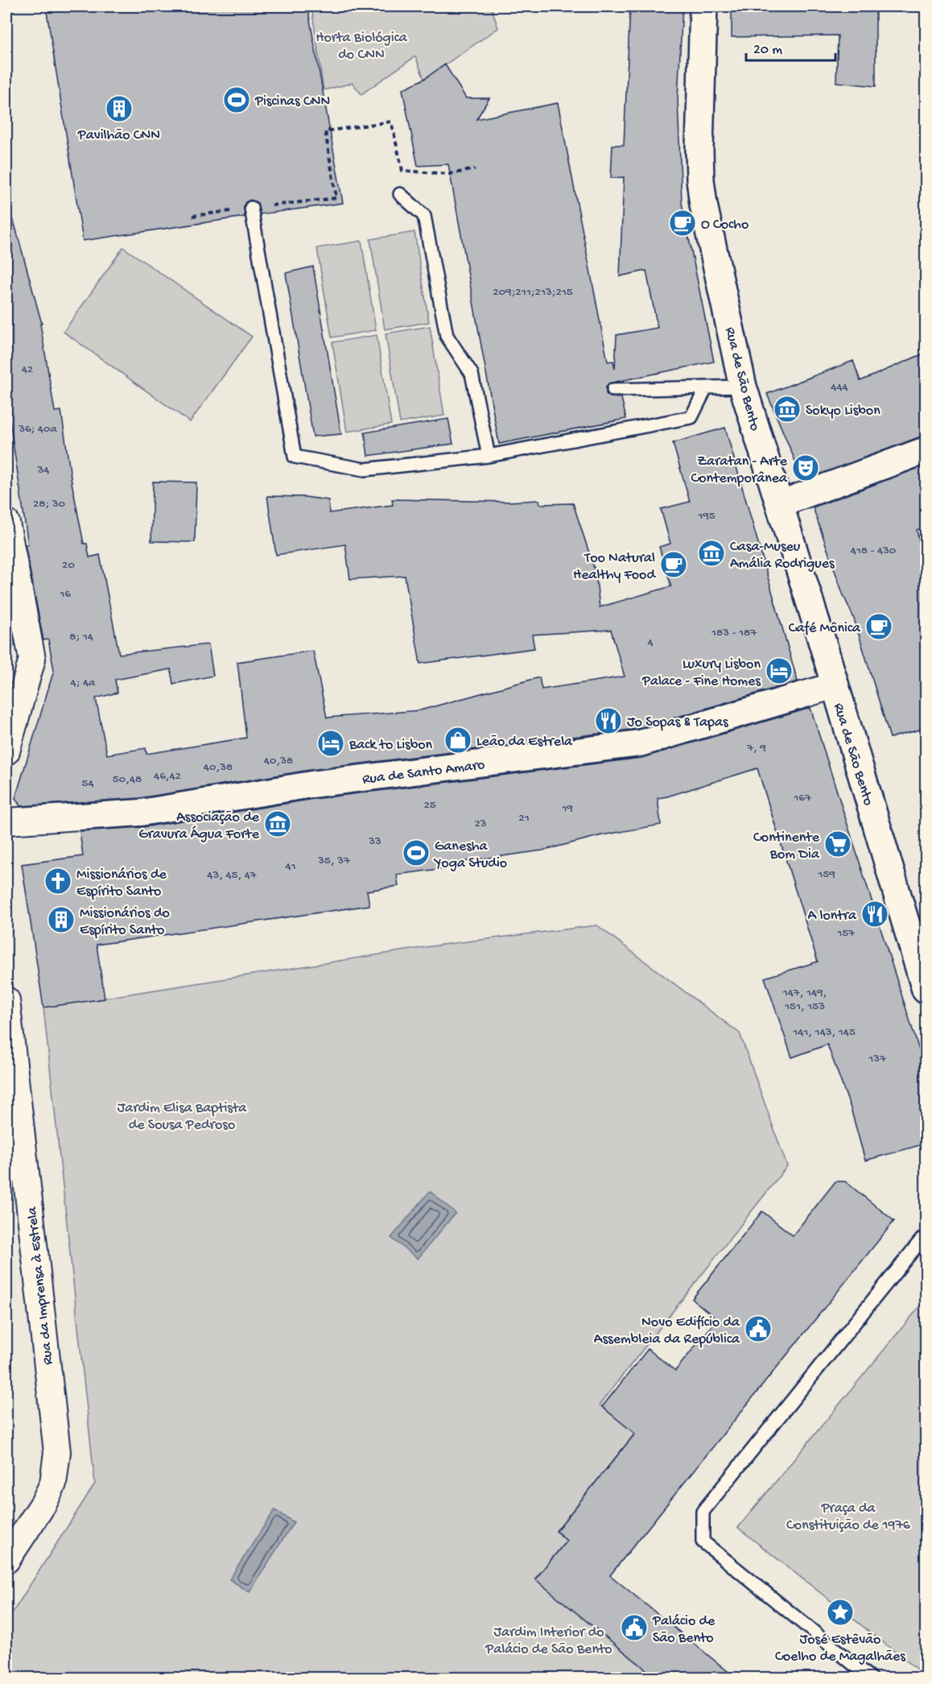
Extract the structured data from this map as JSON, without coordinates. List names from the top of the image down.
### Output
{
  "streets": {
    "street": ["Rua de São Bento", "Rua de Santo Amaro", "Rua da Imprensa à Estrela"]
  },
  "crossings": [
    ["Rua de São Bento", "Rua de Santo Amaro"]
  ],
  "parks": [
    "Horta Biológica do CNN",
    "Jardim Elisa Baptista de Sousa Pedroso",
    "Praça da Constituição de 1976",
    "Jardim Interior do Palácio de São Bento"
  ],
  "places": {
    "sports": ["Piscinas CNN", "Ganesha Yoga Studio"],
    "building": ["Pavilhão CNN", "Missionários do Espírito Santo"],
    "cafe": ["O Cocho", "Too Natural Healthy Food", "Café Mônica"],
    "museum": ["Sokyo Lisbon", "Casa-Museu Amália Rodrigues", "Associação de Gravura Água Forte"],
    "theatre": ["Zaratan - Arte Contemporânea"],
    "hotel": ["Luxury Lisbon Palace - Fine Homes", "Back to Lisbon"],
    "restaurant": ["Jo Sopas & Tapas", "A lontra"],
    "shop": ["Leão da Estrela"],
    "supermarket": ["Continente Bom Dia"],
    "church": ["Missionários de Espírito Santo"],
    "public building": ["Novo Edifício da Assembleia da República", "Palácio de São Bento"],
    "place": ["José Estêvão Coelho de Magalhães"]
  },
  "house_numbers": [
    "209;211;213;215",
    "42",
    "444",
    "36; 40a",
    "34",
    "28; 30",
    "195",
    "418 - 430",
    "20",
    "16",
    "183 - 187",
    "8; 14",
    "4",
    "4; 4a",
    "7, 9",
    "40,38",
    "40,38",
    "46,42",
    "50,48",
    "54",
    "167",
    "25",
    "19",
    "21",
    "23",
    "33",
    "35, 37",
    "41",
    "159",
    "43, 45, 47",
    "157",
    "147, 149, 151, 153",
    "141, 143, 145",
    "137"
  ],
  "scale_bar": "20 m"
}
